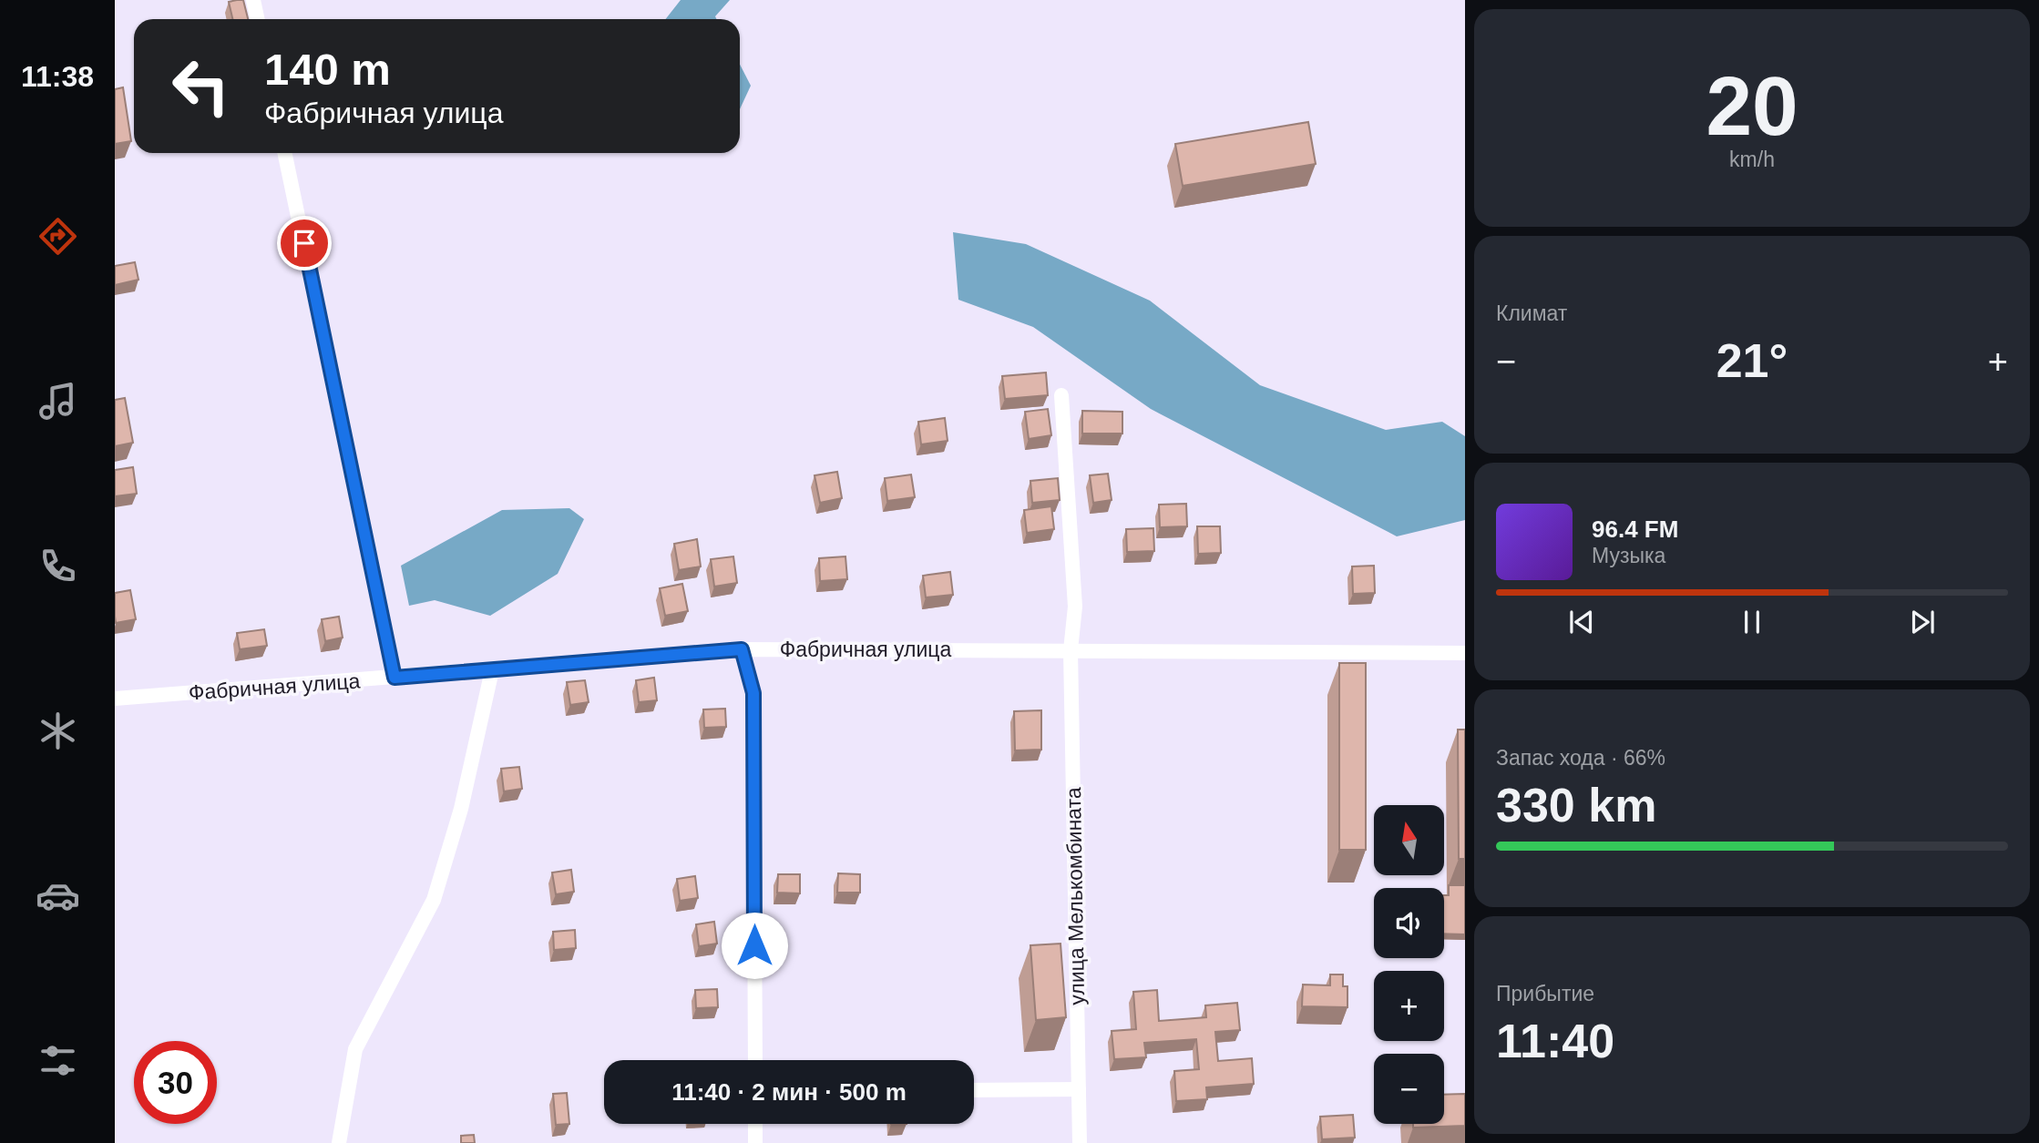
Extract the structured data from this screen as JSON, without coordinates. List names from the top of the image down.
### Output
{
  "streets": {
    "street": ["Фабричная улица", "улица Мелькомбината"]
  },
  "crossings": [
    ["Фабричная улица", "улица Мелькомбината"]
  ],
  "north": "top",
  "page": {
    "tabs": "11:38",
    "tile": [
      ["20", "km/h"],
      "Климат",
      ["Запас хода · 66%", "330 km"],
      ["Прибытие", "11:40"]
    ],
    "turn": ["140 m", "Фабричная улица"],
    "heat": ["−", "21°", "+"],
    "song": ["96.4 FM", "Музыка"],
    "map_buttons": ["+", "−"],
    "limit": "30",
    "trip": "11:40 · 2 мин · 500 m"
  }
}
